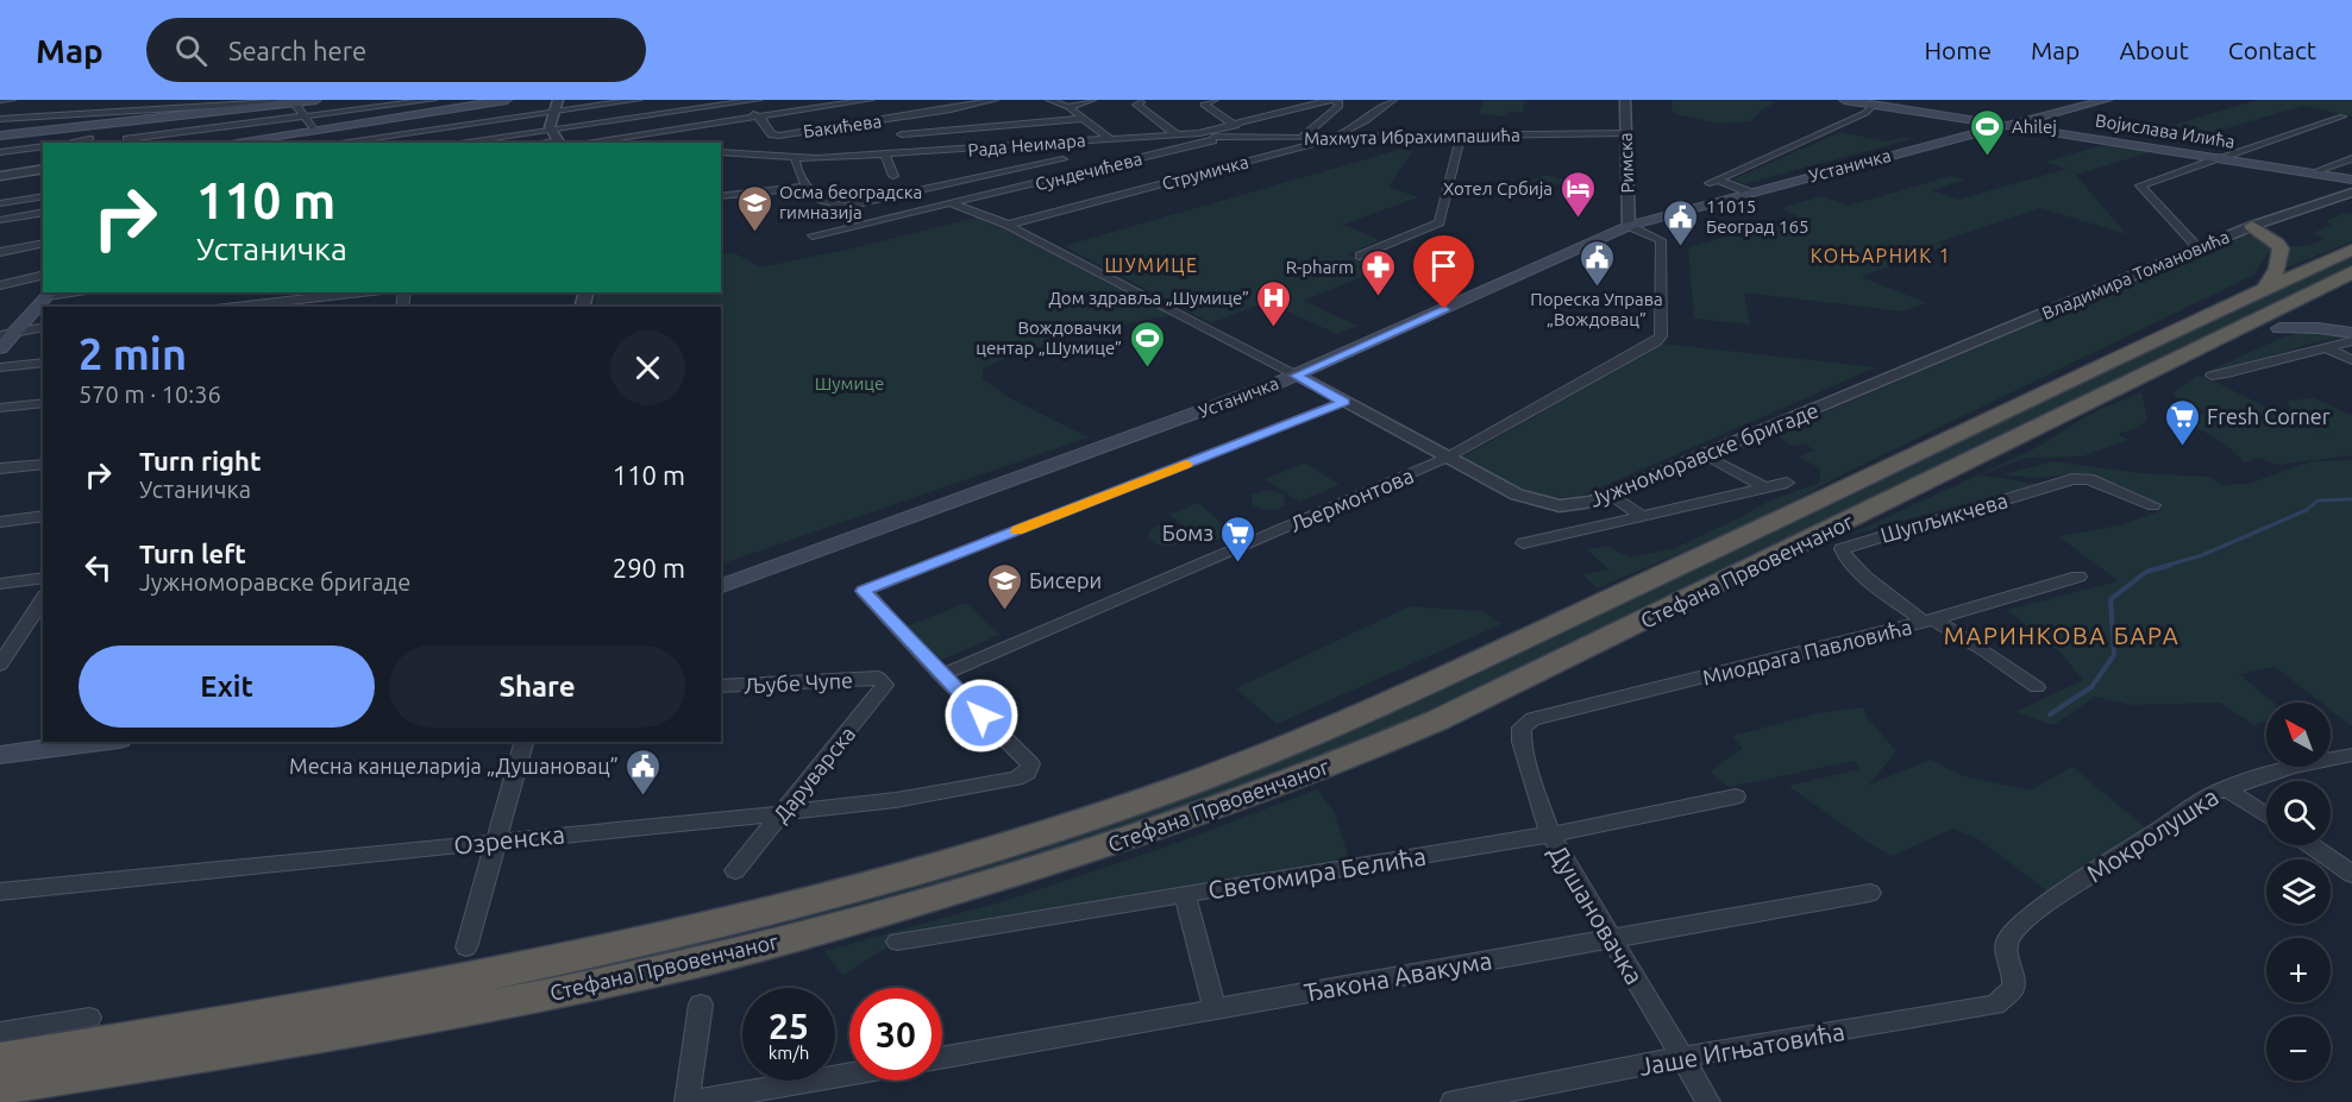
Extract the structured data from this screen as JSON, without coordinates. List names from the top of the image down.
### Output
{
  "streets": {
    "highway": ["Стефана Првовенчаног"],
    "main road": ["Војислава Илића", "Устаничка"],
    "street": [
      "Бакићева",
      "Махмута Ибрахимпашића",
      "Рада Неимара",
      "Римска",
      "Сундечићева",
      "Струмичка",
      "Владимира Томановића",
      "Јужноморавске бригаде",
      "Љермонтова",
      "Шупљикчева",
      "Миодрага Павловића",
      "Љубе Чупе",
      "Даруварска",
      "Мокролушка",
      "Озренска",
      "Светомира Белића",
      "Душановачка",
      "Ђакона Авакума",
      "Јаше Игњатовића"
    ]
  },
  "crossings": [
    ["Војислава Илића", "Устаничка"],
    ["Махмута Ибрахимпашића", "Рада Неимара"],
    ["Махмута Ибрахимпашића", "Римска"],
    ["Махмута Ибрахимпашића", "Сундечићева"],
    ["Махмута Ибрахимпашића", "Струмичка"],
    ["Римска", "Устаничка"],
    ["Римска", "Љермонтова"],
    ["Устаничка", "Јужноморавске бригаде"],
    ["Устаничка", "Љермонтова"],
    ["Устаничка", "Озренска"],
    ["Владимира Томановића", "Јужноморавске бригаде"],
    ["Јужноморавске бригаде", "Љермонтова"],
    ["Љермонтова", "Озренска"],
    ["Шупљикчева", "Миодрага Павловића"],
    ["Миодрага Павловића", "Душановачка"],
    ["Љубе Чупе", "Даруварска"],
    ["Даруварска", "Озренска"],
    ["Мокролушка", "Јаше Игњатовића"],
    ["Светомира Белића", "Душановачка"],
    ["Душановачка", "Ђакона Авакума"],
    ["Душановачка", "Јаше Игњатовића"]
  ],
  "districts": ["КОЊАРНИК 1", "ШУМИЦЕ", "МАРИНКОВА БАРА"],
  "parks": ["Шумице"],
  "places": {
    "sports": ["Ahilej", "Вождовачки центар „Шумице”"],
    "hotel": ["Хотел Србија"],
    "school or university": ["Осма београдска гимназија", "Бисери"],
    "public building": ["11015 Београд 165", "Пореска Управа „Вождовац”", "Месна канцеларија „Душановац”"],
    "pharmacy": ["R-pharm"],
    "hospital": ["Дом здравља „Шумице”"],
    "supermarket": ["Fresh Corner", "Бомз"]
  },
  "north": "top left",
  "page": {
    "header": "Map",
    "search": "Search here",
    "nav": [
      "Home",
      "Map",
      "About",
      "Contact"
    ],
    "turn": ["110 m", "Устаничка"],
    "heading": ["2 min", "570 m · 10:36"],
    "list": [
      {
        "name": "Turn right",
        "note": "Устаничка",
        "value": "110 m"
      },
      {
        "name": "Turn left",
        "note": "Јужноморавске бригаде",
        "value": "290 m"
      }
    ],
    "buttons": ["Exit", "Share"],
    "map_buttons": ["+", "−"],
    "speed": "25 km/h",
    "limit": "30"
  }
}
